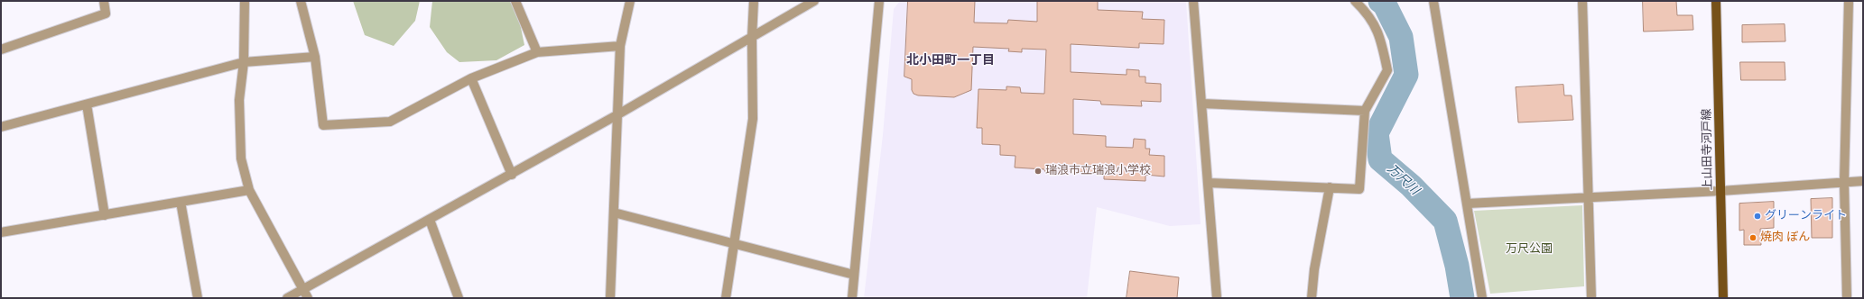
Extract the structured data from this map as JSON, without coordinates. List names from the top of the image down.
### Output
{
  "streets": {
    "main road": ["上山田寺河戸線"]
  },
  "districts": ["北小田町一丁目"],
  "water": ["万尺川"],
  "parks": ["万尺公園"],
  "places": ["瑞浪市立瑞浪小学校", "グリーンライト", "焼肉 ぼん"]
}
